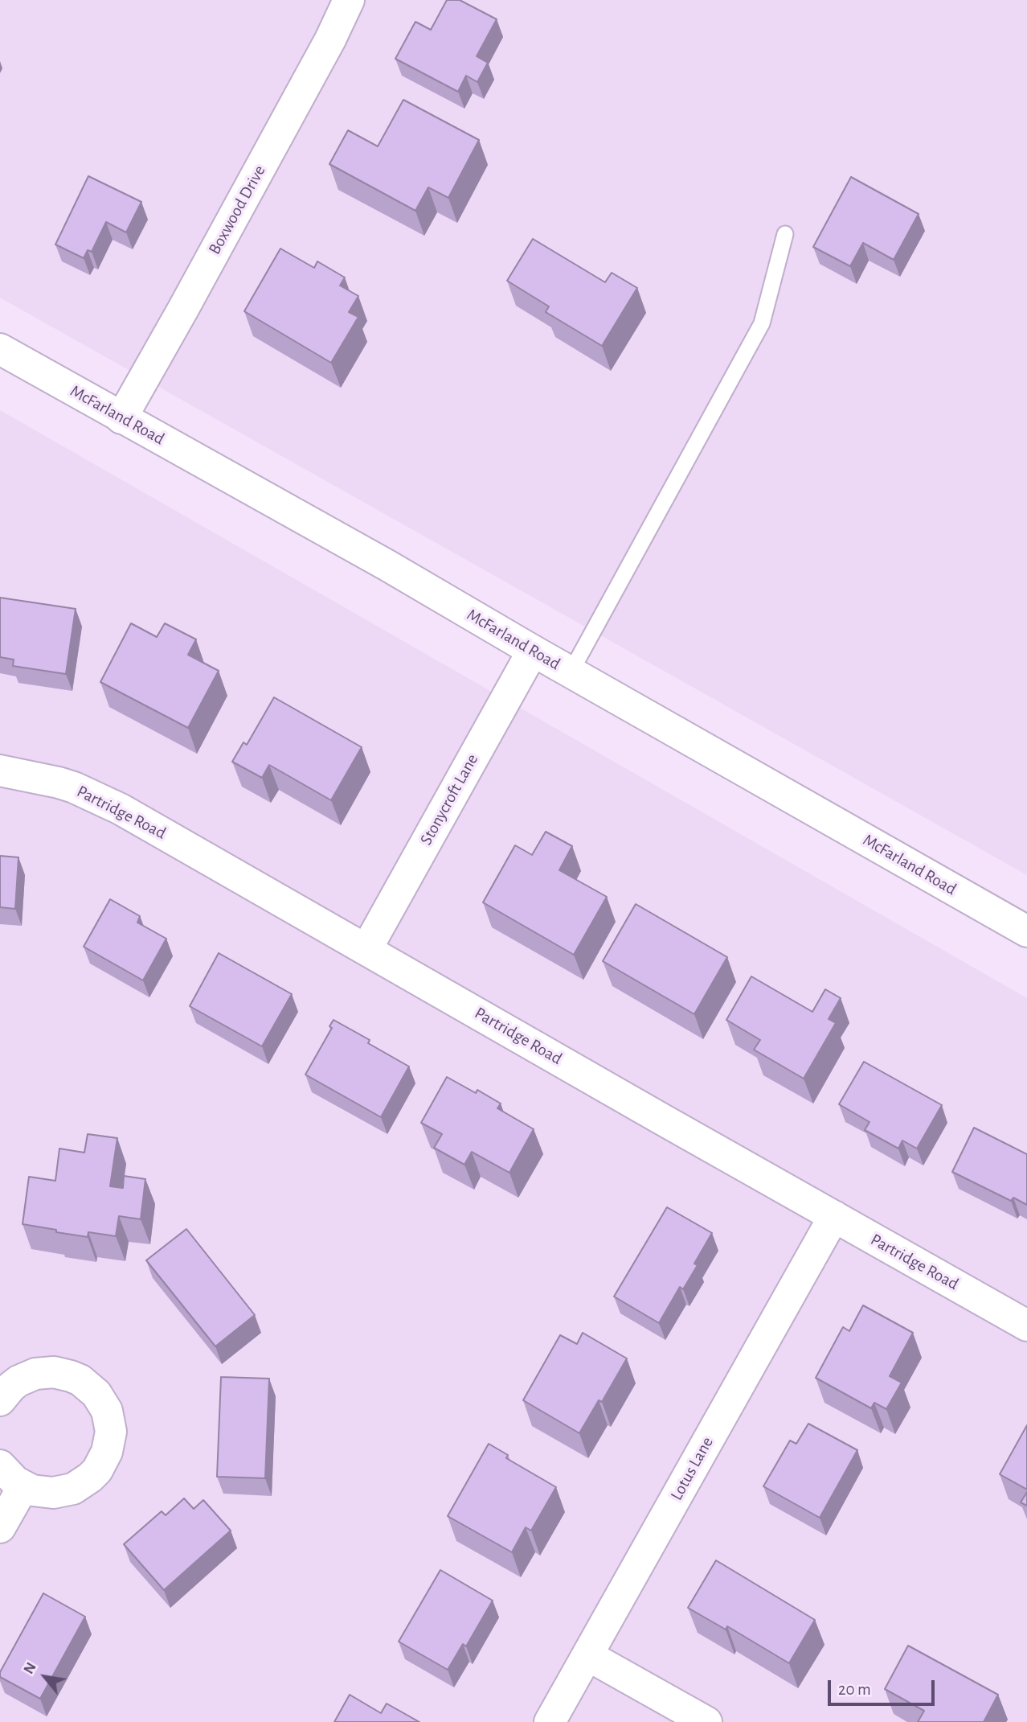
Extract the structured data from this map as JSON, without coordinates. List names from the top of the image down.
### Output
{
  "streets": {
    "street": [
      "Boxwood Drive",
      "McFarland Road",
      "Stonycroft Lane",
      "Partridge Road",
      "Lotus Lane"
    ]
  },
  "crossings": [
    ["Boxwood Drive", "McFarland Road"],
    ["McFarland Road", "Stonycroft Lane"],
    ["Stonycroft Lane", "Partridge Road"],
    ["Partridge Road", "Lotus Lane"]
  ],
  "scale_bar": "20 m",
  "north": "top left"
}
